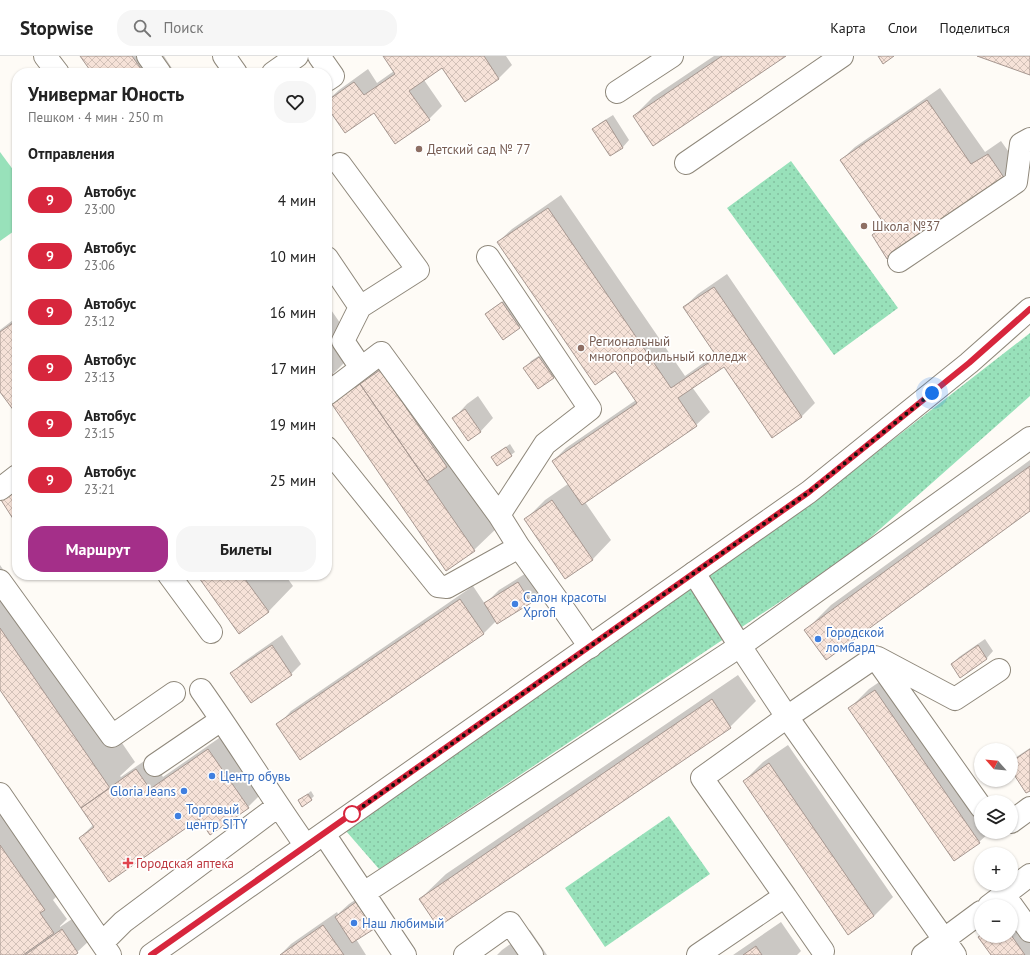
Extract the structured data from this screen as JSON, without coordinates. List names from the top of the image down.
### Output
{
  "places": {
    "other": [
      "Детский сад № 77",
      "Школа №37",
      "Региональный многопрофильный колледж",
      "Салон красоты Xprofi",
      "Городской ломбард",
      "Центр обувь",
      "Gloria Jeans",
      "Торговый центр SITY",
      "Наш любимый"
    ],
    "health": ["Городская аптека"]
  },
  "lines": ["bus line 9"],
  "north": "top left",
  "page": {
    "header": "Stopwise",
    "search": "Поиск",
    "nav": ["Карта", "Слои", "Поделиться"],
    "heading": [
      ["Универмаг Юность", "Пешком · 4 мин · 250 m"],
      "Отправления"
    ],
    "list": [
      {
        "mark": "9",
        "name": "Автобус",
        "note": "23:00",
        "value": "4 мин"
      },
      {
        "mark": "9",
        "name": "Автобус",
        "note": "23:06",
        "value": "10 мин"
      },
      {
        "mark": "9",
        "name": "Автобус",
        "note": "23:12",
        "value": "16 мин"
      },
      {
        "mark": "9",
        "name": "Автобус",
        "note": "23:13",
        "value": "17 мин"
      },
      {
        "mark": "9",
        "name": "Автобус",
        "note": "23:15",
        "value": "19 мин"
      },
      {
        "mark": "9",
        "name": "Автобус",
        "note": "23:21",
        "value": "25 мин"
      }
    ],
    "buttons": ["Маршрут", "Билеты"],
    "map_buttons": ["+", "−"]
  }
}
